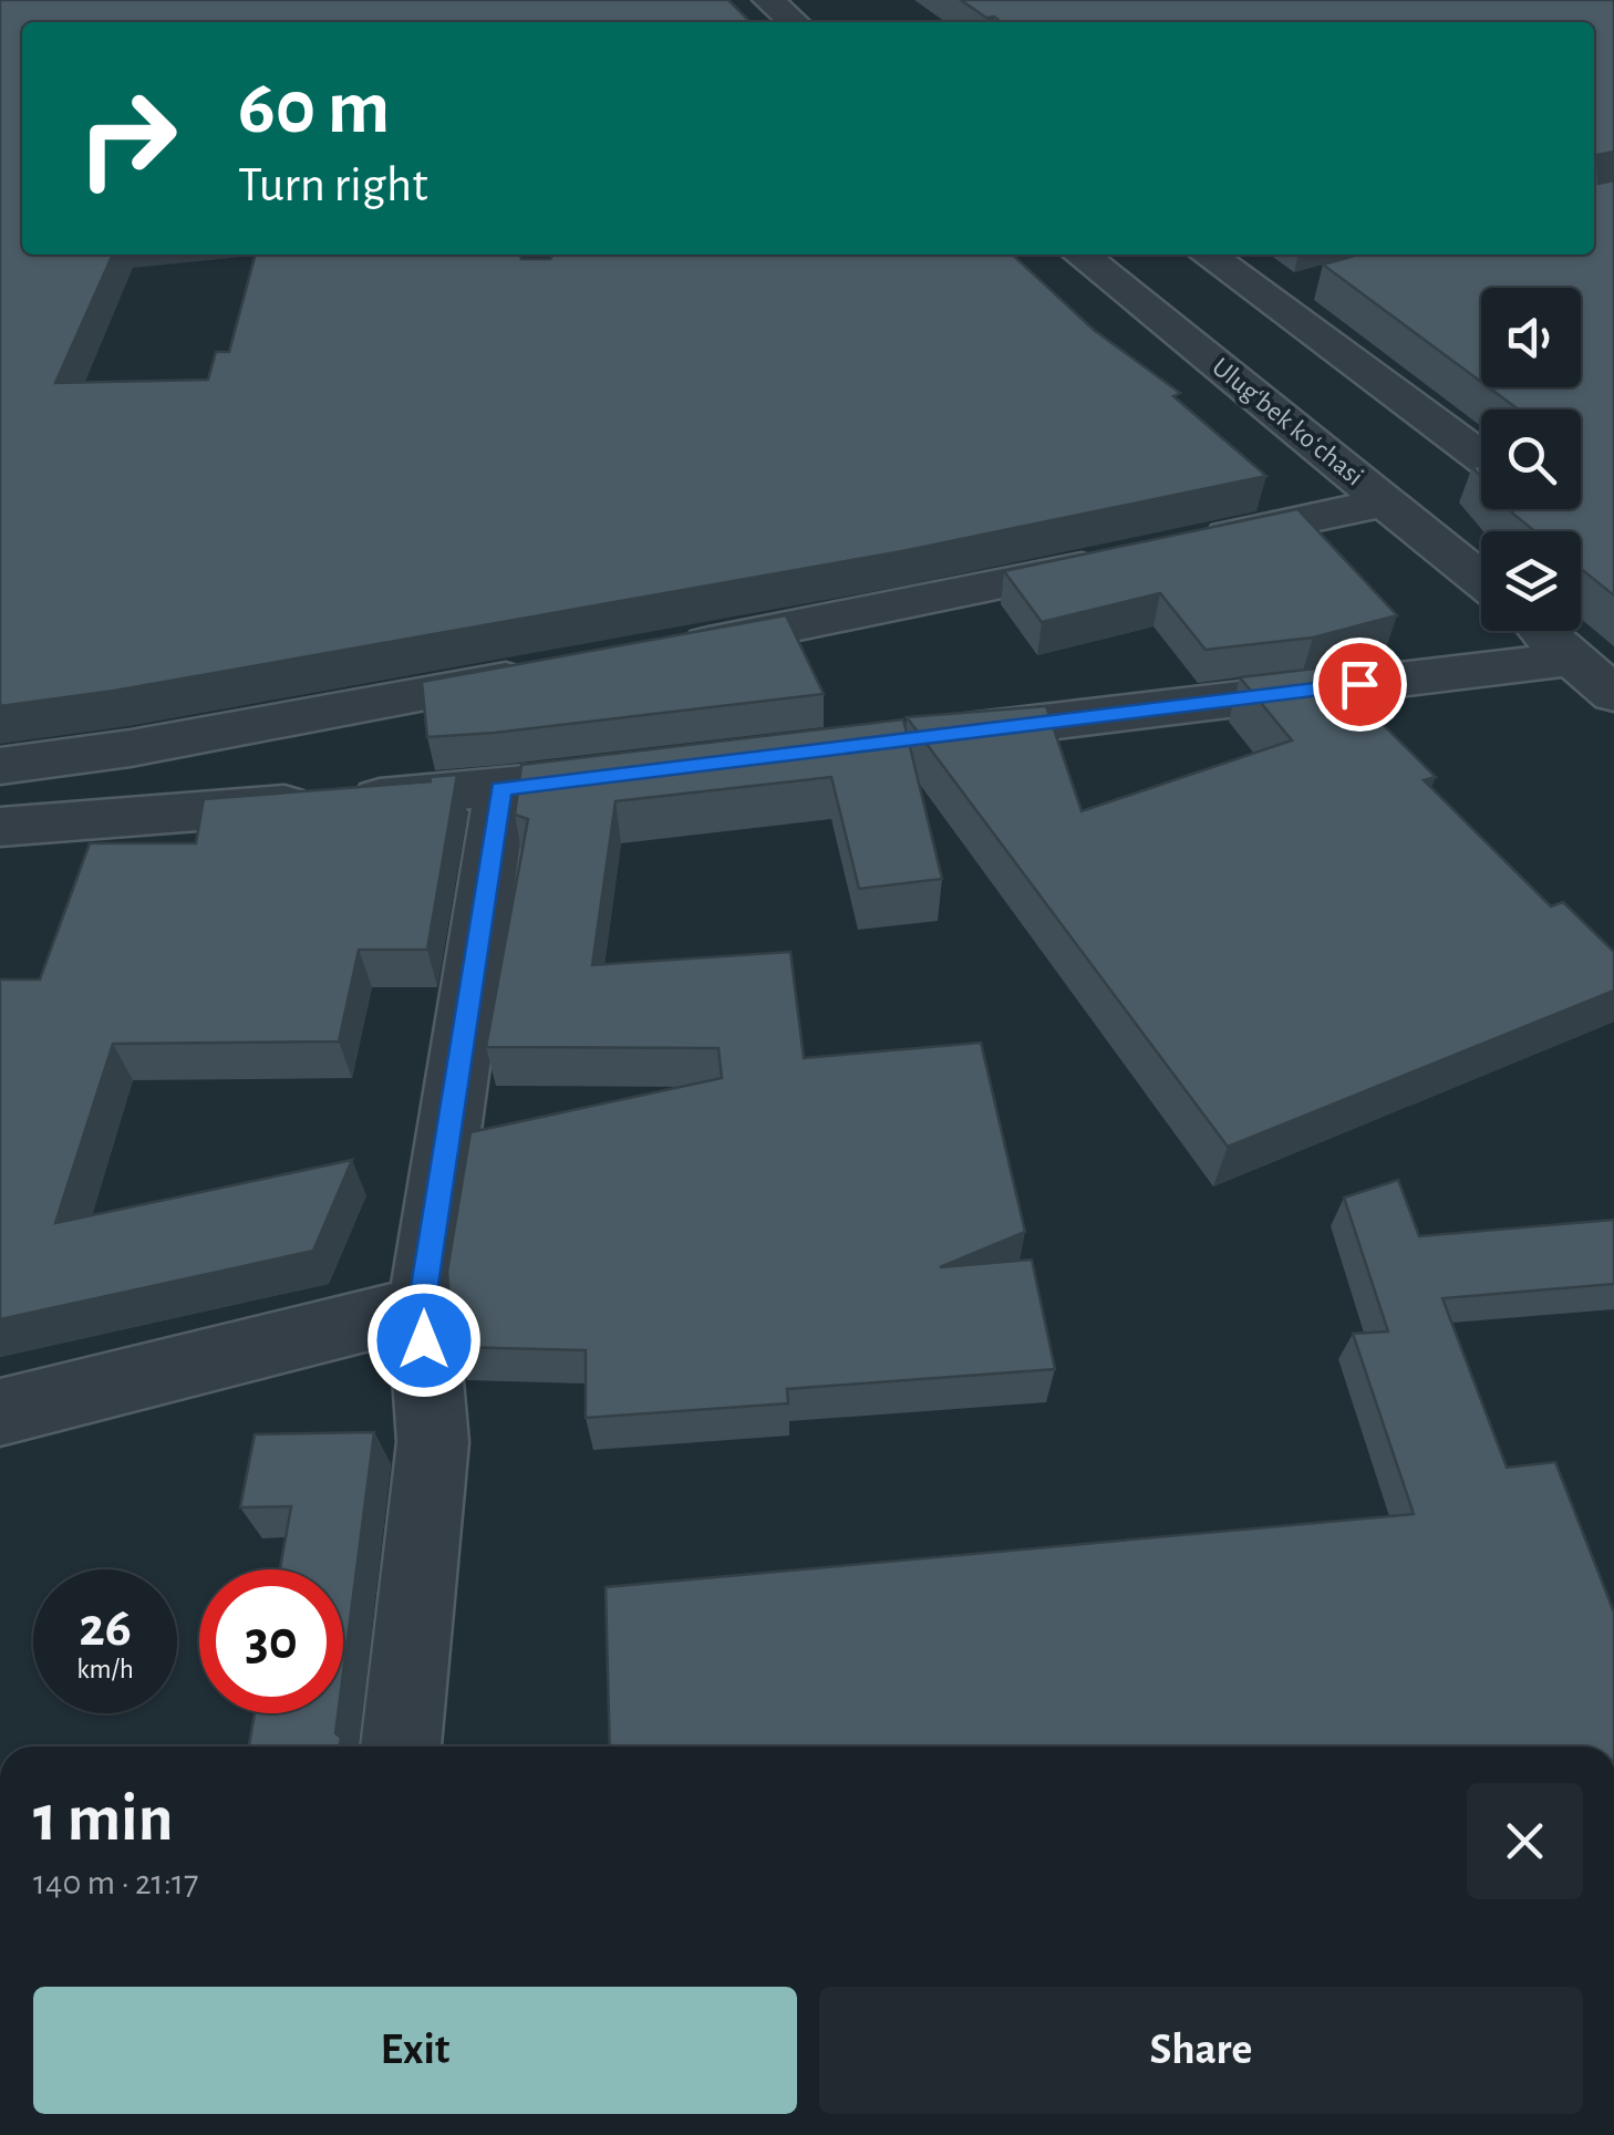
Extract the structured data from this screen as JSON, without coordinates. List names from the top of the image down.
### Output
{
  "streets": {
    "street": ["Ulugʻbek koʻchasi"]
  },
  "page": {
    "turn": ["60 m", "Turn right"],
    "speed": "26 km/h",
    "limit": "30",
    "heading": ["1 min", "140 m · 21:17"],
    "buttons": ["Exit", "Share"]
  }
}
